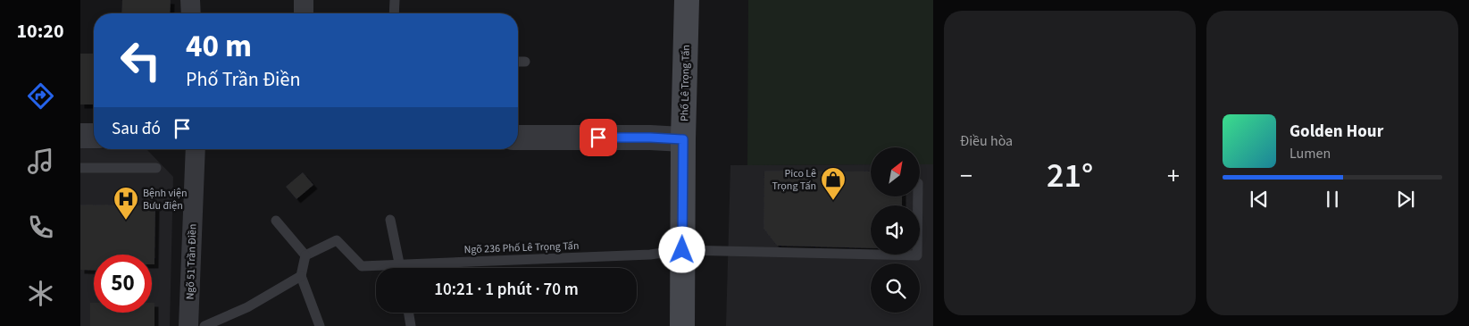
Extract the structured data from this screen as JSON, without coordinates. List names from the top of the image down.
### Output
{
  "streets": {
    "main road": ["Phố Lê Trọng Tấn"],
    "street": ["Ngõ 51 Trần Điền"],
    "lane": ["Ngõ 236 Phố Lê Trọng Tấn"]
  },
  "crossings": [
    ["Phố Lê Trọng Tấn", "Ngõ 236 Phố Lê Trọng Tấn"]
  ],
  "places": {
    "shop": ["Pico Lê Trọng Tấn"],
    "hospital": ["Bệnh viện Bưu điện"]
  },
  "north": "top right",
  "page": {
    "tabs": "10:20",
    "tile": "Điều hòa",
    "turn": ["40 m", "Phố Trần Điền"],
    "then": "Sau đó",
    "song": ["Golden Hour", "Lumen"],
    "heat": ["−", "21°", "+"],
    "limit": "50",
    "trip": "10:21 · 1 phút · 70 m"
  }
}
